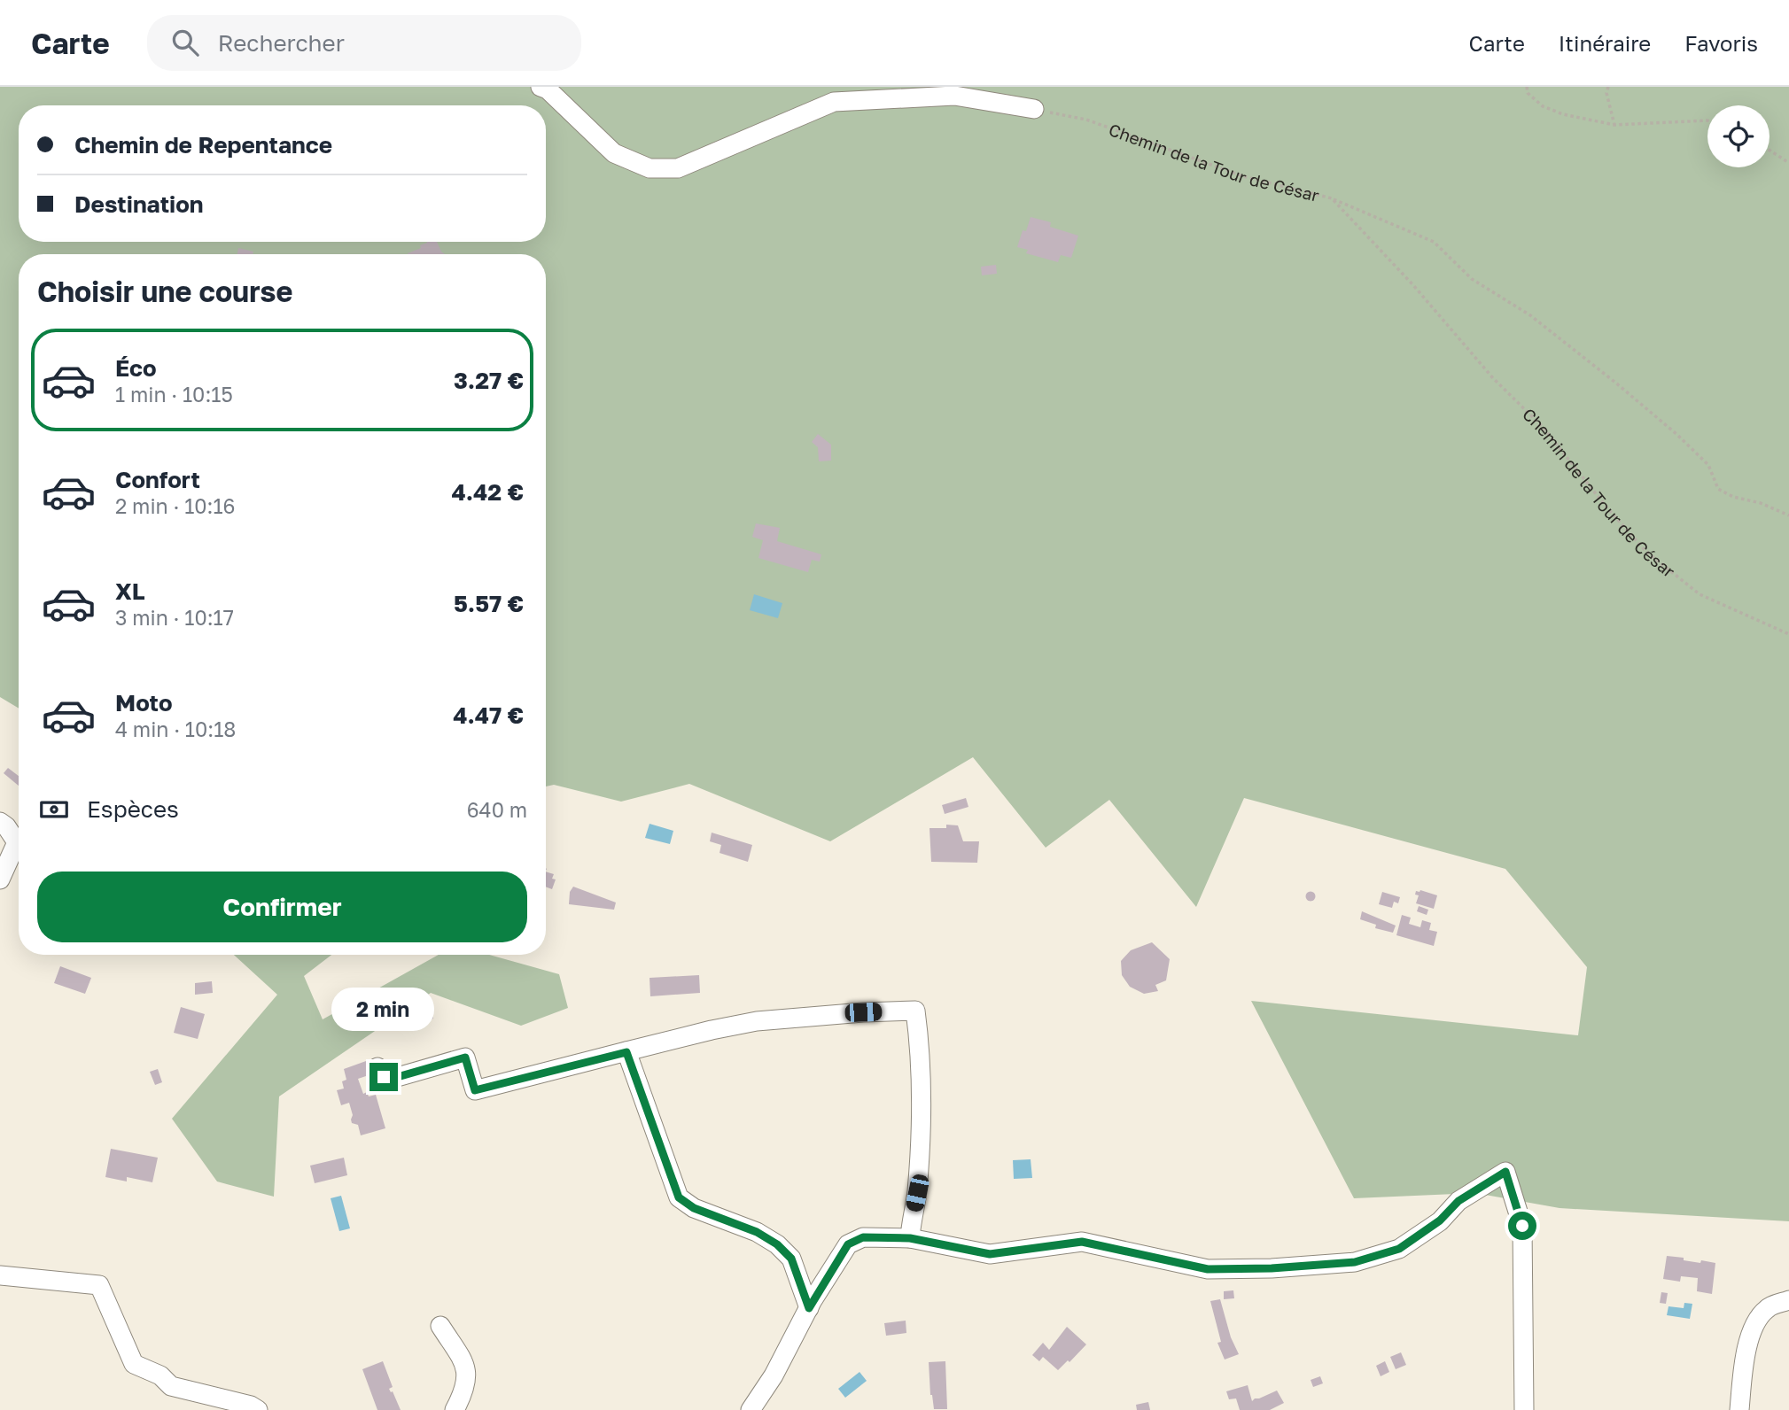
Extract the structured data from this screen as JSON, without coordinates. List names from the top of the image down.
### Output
{
  "streets": {
    "path": ["Chemin de la Tour de César"]
  },
  "page": {
    "header": "Carte",
    "search": "Rechercher",
    "nav": ["Carte", "Itinéraire", "Favoris"],
    "banner": ["Chemin de Repentance", "Destination"],
    "heading": "Choisir une course",
    "list": [
      {
        "name": "Éco",
        "note": "1 min · 10:15",
        "value": "3.27 €"
      },
      {
        "name": "Confort",
        "note": "2 min · 10:16",
        "value": "4.42 €"
      },
      {
        "name": "XL",
        "note": "3 min · 10:17",
        "value": "5.57 €"
      },
      {
        "name": "Moto",
        "note": "4 min · 10:18",
        "value": "4.47 €"
      }
    ],
    "pay": ["Espèces", "640 m"],
    "buttons": "Confirmer",
    "bubble": "2 min"
  }
}
